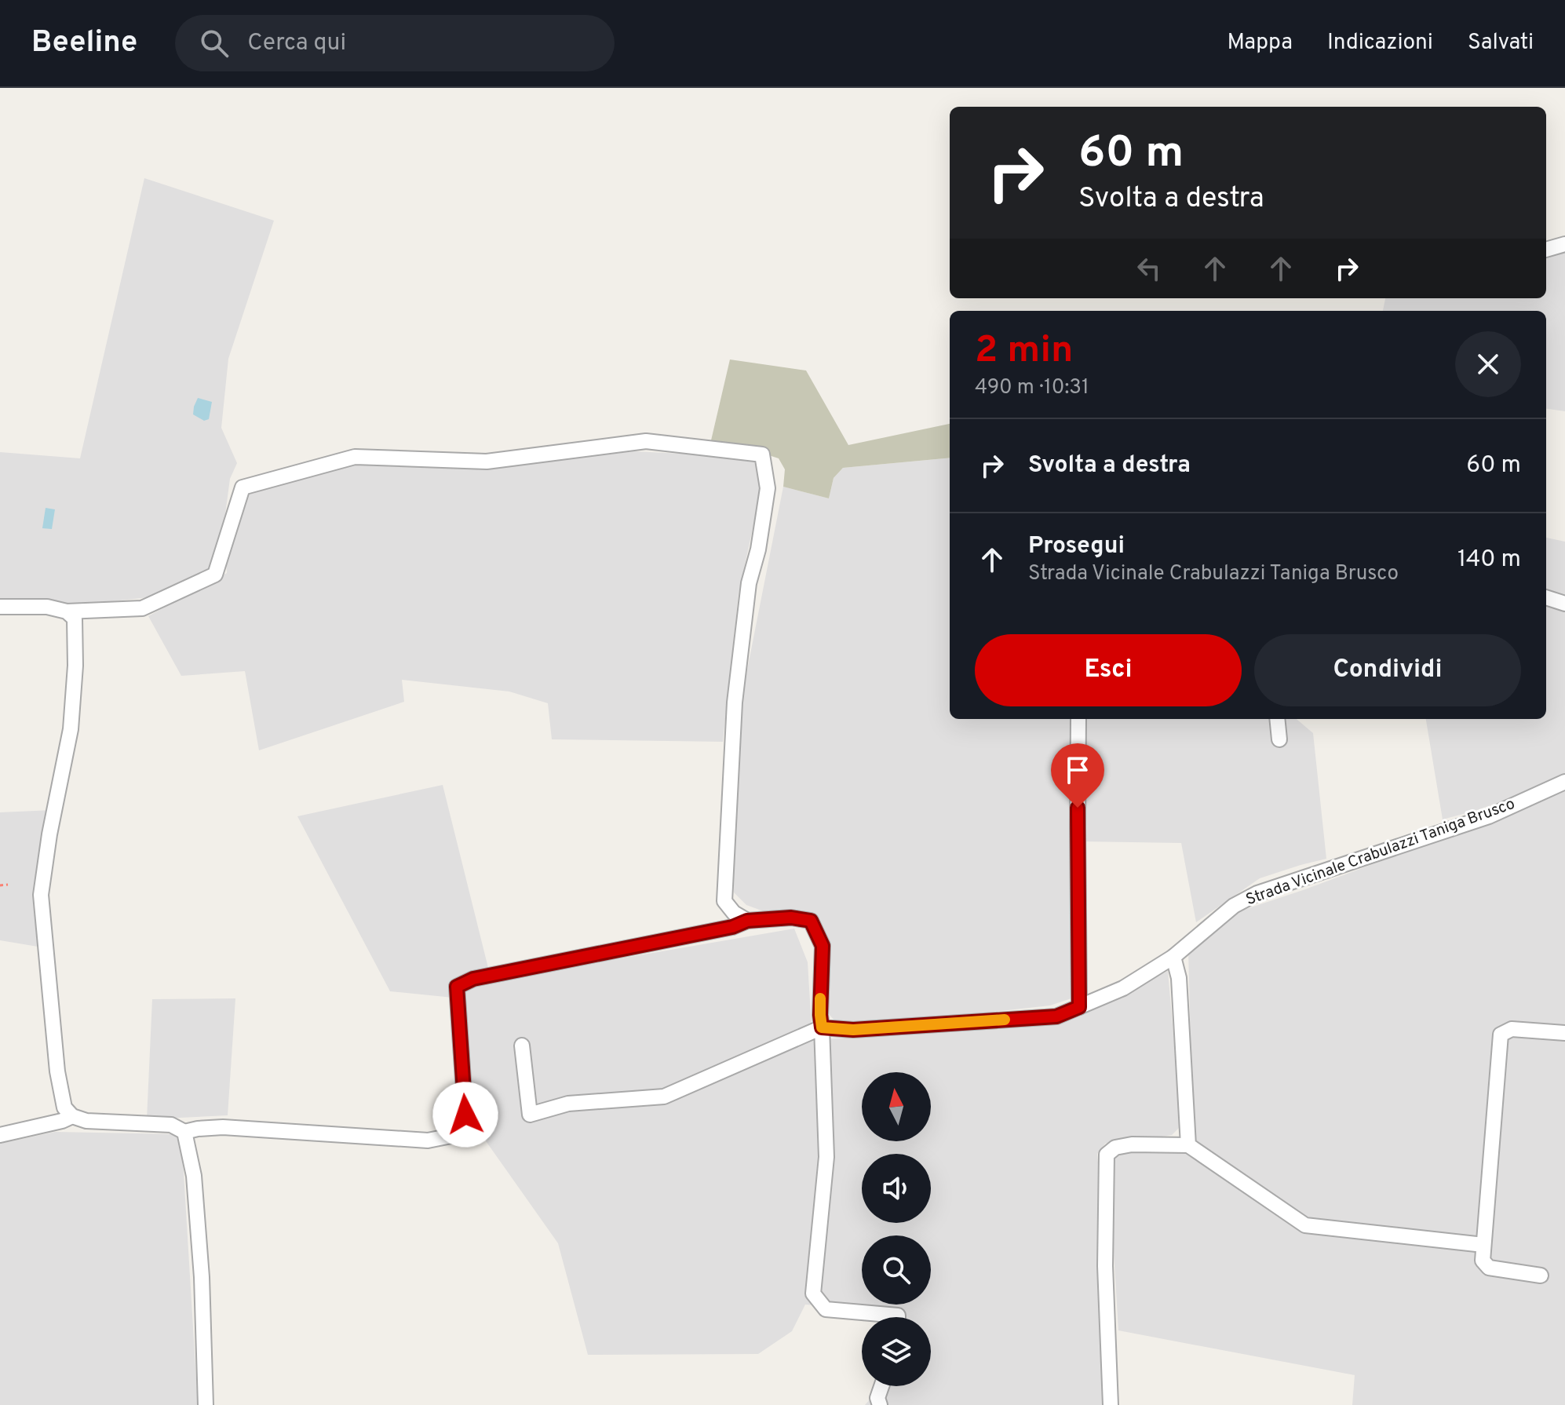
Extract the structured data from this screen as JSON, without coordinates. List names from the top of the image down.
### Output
{
  "streets": {
    "street": ["Strada Vicinale Crabulazzi Taniga Brusco"]
  },
  "north": "top",
  "page": {
    "header": "Beeline",
    "search": "Cerca qui",
    "nav": ["Mappa", "Indicazioni", "Salvati"],
    "turn": ["60 m", "Svolta a destra"],
    "heading": ["2 min", "490 m · 10:31"],
    "list": [
      {
        "name": "Svolta a destra",
        "value": "60 m"
      },
      {
        "name": "Prosegui",
        "note": "Strada Vicinale Crabulazzi Taniga Brusco",
        "value": "140 m"
      }
    ],
    "buttons": ["Esci", "Condividi"]
  }
}
